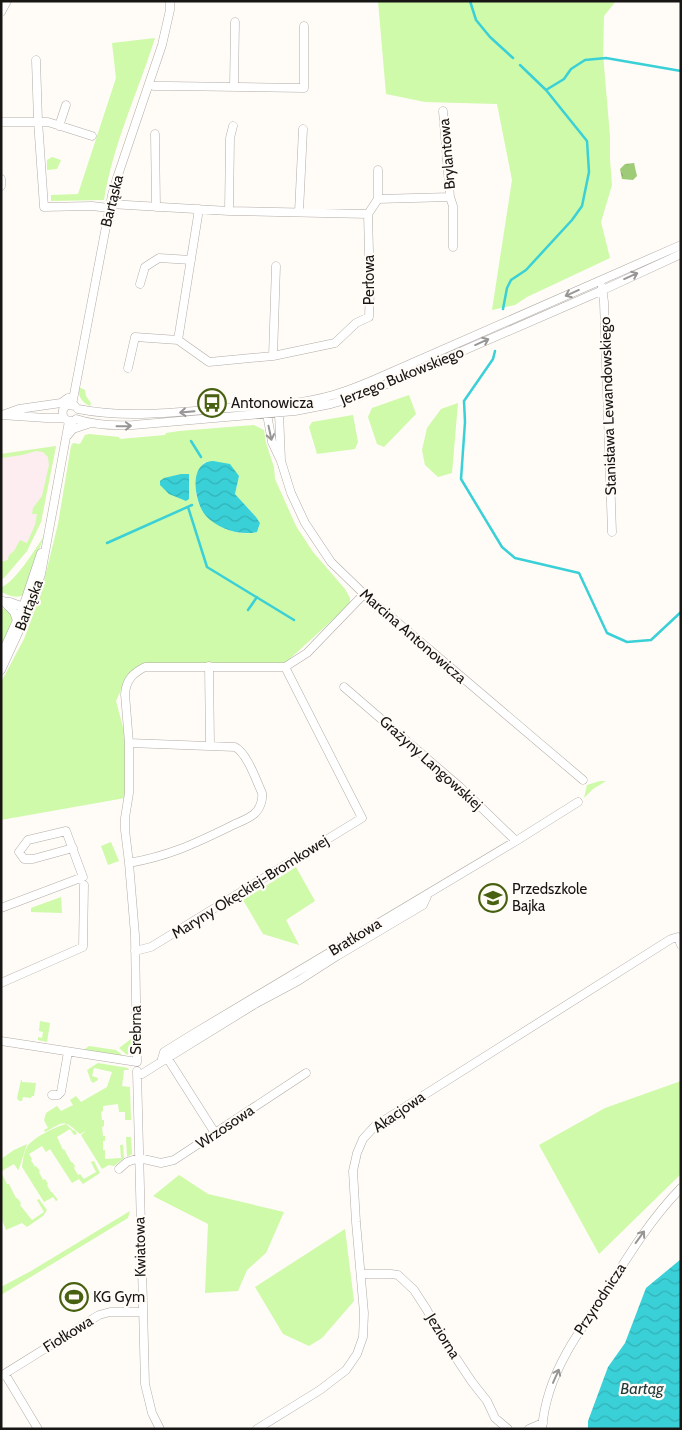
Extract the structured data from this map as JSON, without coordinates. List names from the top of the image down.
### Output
{
  "streets": {
    "street": [
      "Brylantowa",
      "Bartąska",
      "Perłowa",
      "Jerzego Bukowskiego",
      "Stanisława Lewandowskiego",
      "Marcina Antonowicza",
      "Grażyny Langowskiej",
      "Maryny Okęckiej-Bromkowej",
      "Srebrna",
      "Akacjowa",
      "Wrzosowa",
      "Kwiatowa",
      "Przyrodnicza",
      "Fiołkowa",
      "Jeziorna"
    ]
  },
  "crossings": [
    ["Bartąska", "Jerzego Bukowskiego"],
    ["Jerzego Bukowskiego", "Stanisława Lewandowskiego"],
    ["Jerzego Bukowskiego", "Marcina Antonowicza"],
    ["Maryny Okęckiej-Bromkowej", "Srebrna"],
    ["Srebrna", "Kwiatowa"],
    ["Akacjowa", "Jeziorna"],
    ["Wrzosowa", "Kwiatowa"],
    ["Kwiatowa", "Fiołkowa"]
  ],
  "one_way": ["Przyrodnicza"],
  "water": ["Bartąg"],
  "places": {
    "bus stop": ["Antonowicza"],
    "school or university": ["Przedszkole Bajka"],
    "sports": ["KG Gym"]
  }
}
